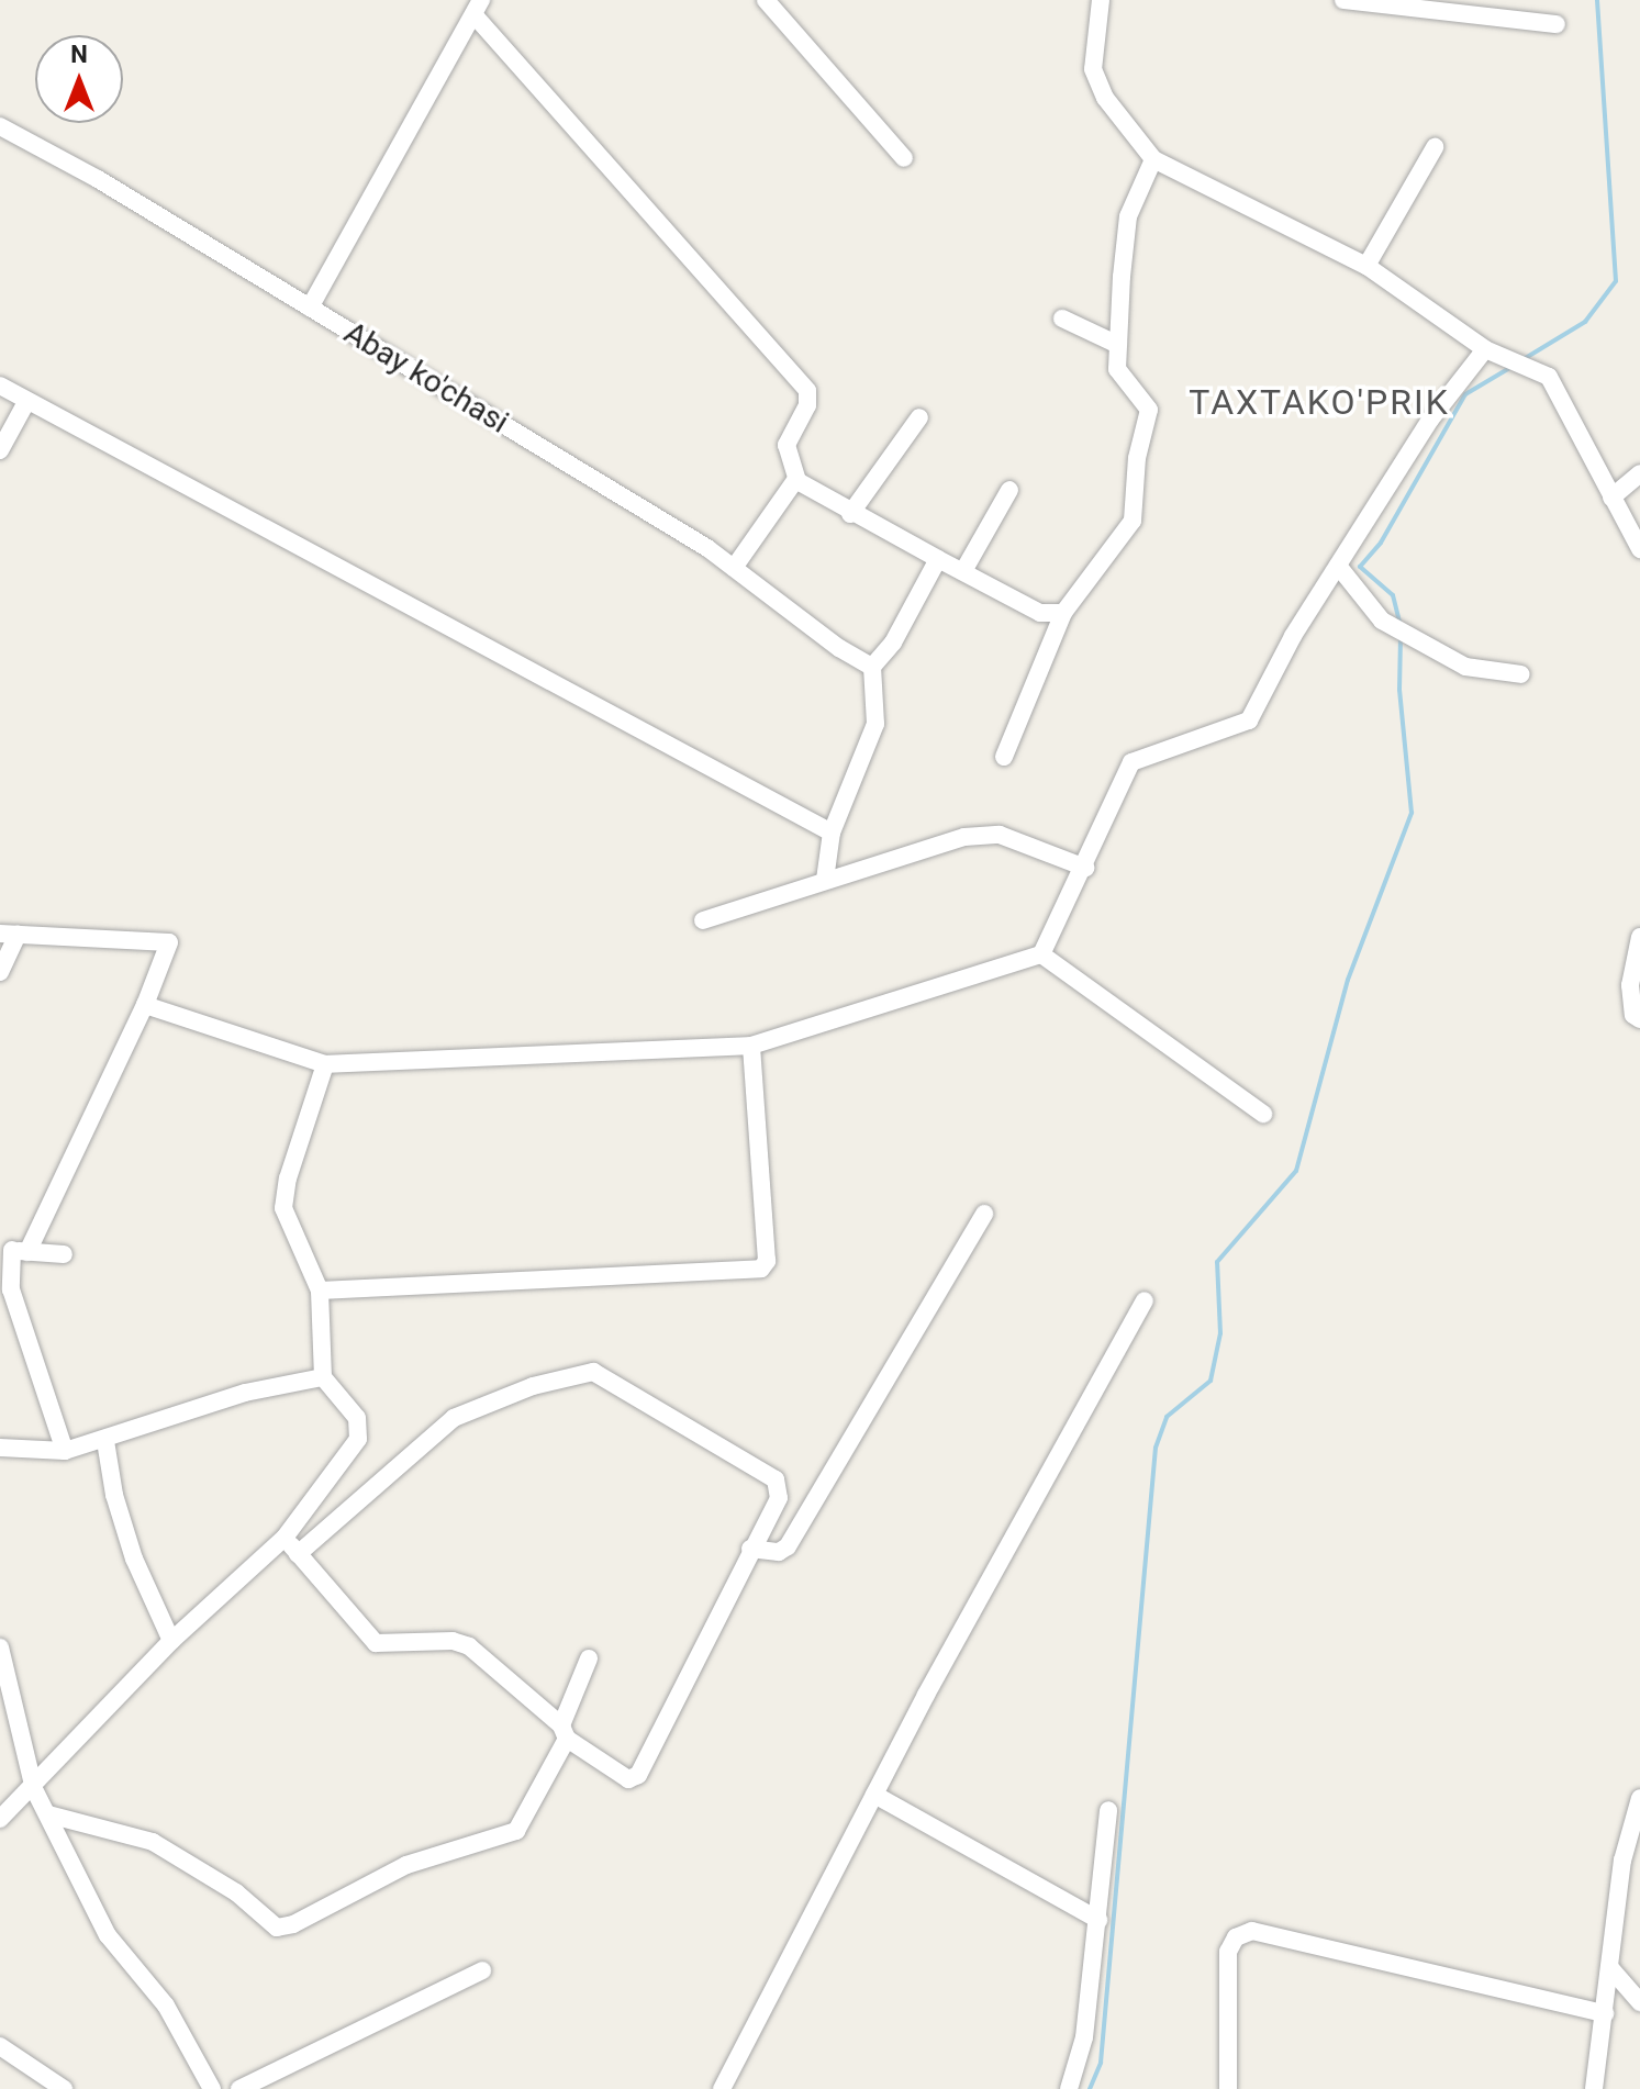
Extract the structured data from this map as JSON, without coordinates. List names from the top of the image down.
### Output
{
  "streets": {
    "street": ["Abay ko'chasi"]
  },
  "districts": ["TAXTAKO'PRIK"],
  "north": "top"
}
